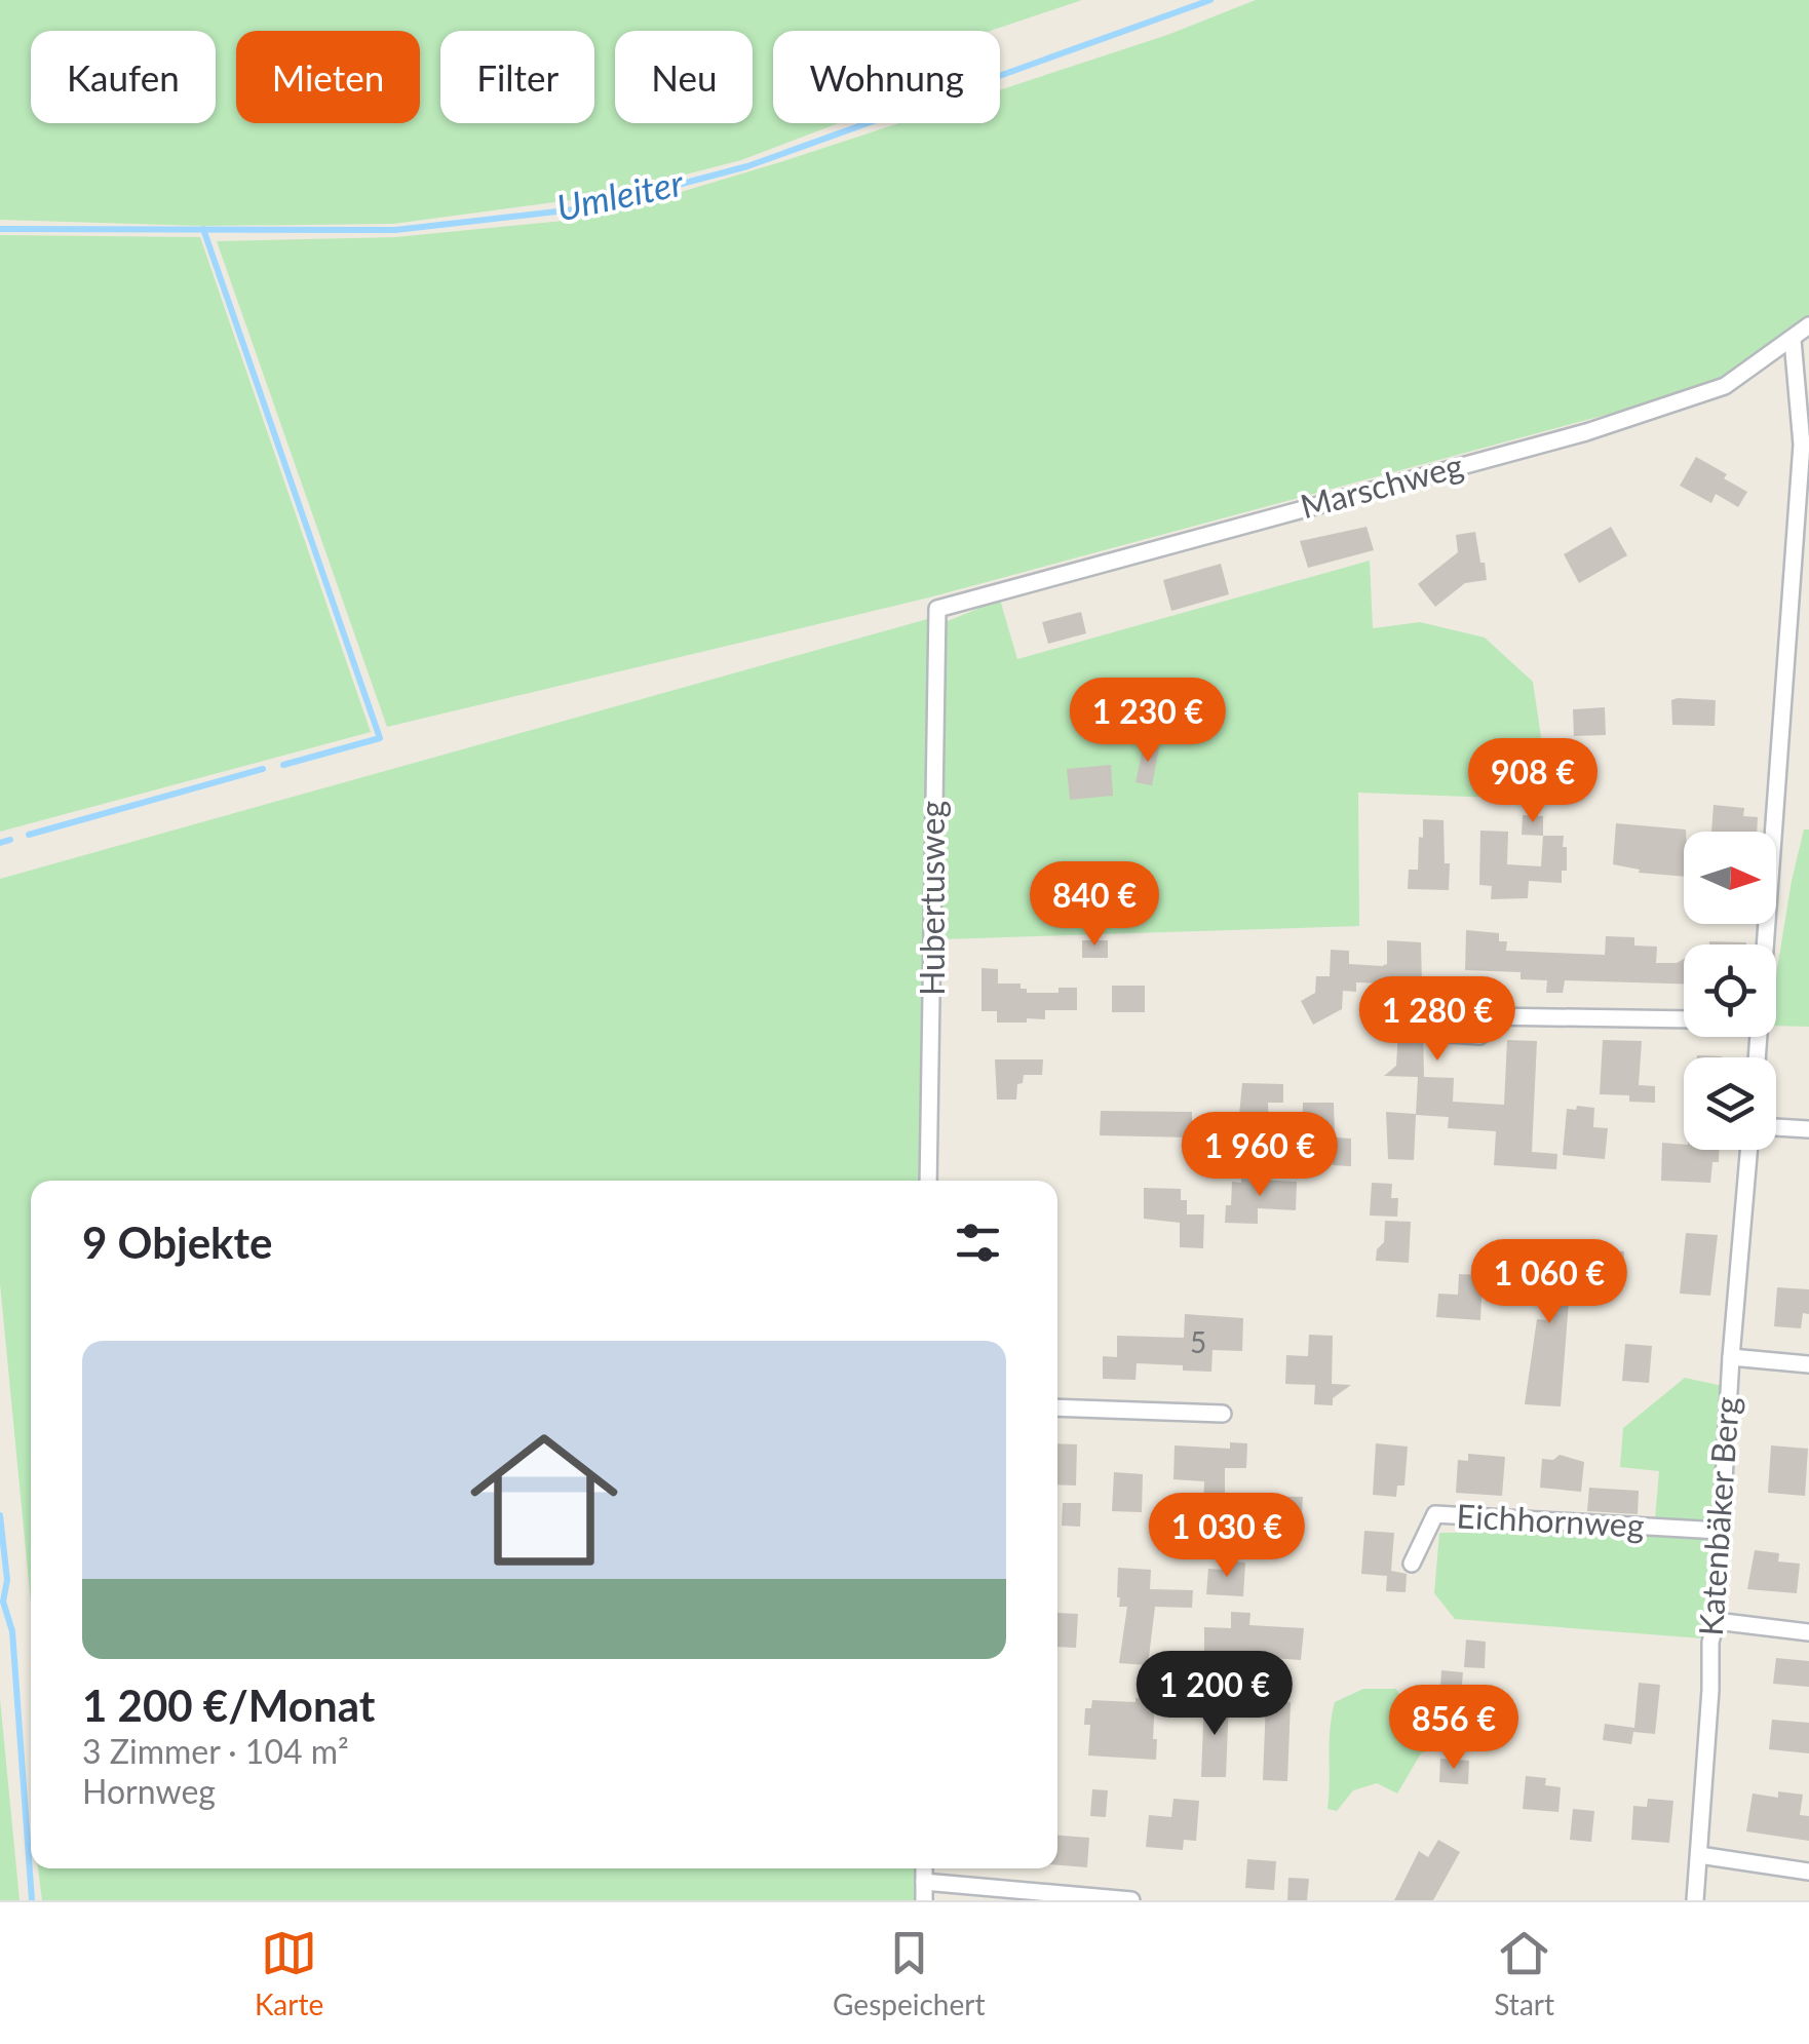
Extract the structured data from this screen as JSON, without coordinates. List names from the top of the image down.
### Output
{
  "streets": {
    "street": [
      "Marschweg",
      "Hubertusweg",
      "Katenbäker Berg",
      "Eichhornweg"
    ]
  },
  "crossings": [
    ["Marschweg", "Hubertusweg"],
    ["Katenbäker Berg", "Eichhornweg"]
  ],
  "water": ["Umleiter"],
  "house_numbers": ["5"],
  "north": "right",
  "page": {
    "chip": [
      "Kaufen",
      "Mieten",
      "Filter",
      "Neu",
      "Wohnung"
    ],
    "price": [
      "1 230 €",
      "908 €",
      "840 €",
      "1 280 €",
      "1 960 €",
      "1 060 €",
      "1 030 €",
      "1 200 €",
      "856 €"
    ],
    "heading": "9 Objekte",
    "list": [
      {
        "name": "1 200 €/Monat",
        "note": "3 Zimmer · 104 m² · Hornweg"
      }
    ],
    "tabs": ["Karte", "Gespeichert", "Start"]
  }
}
